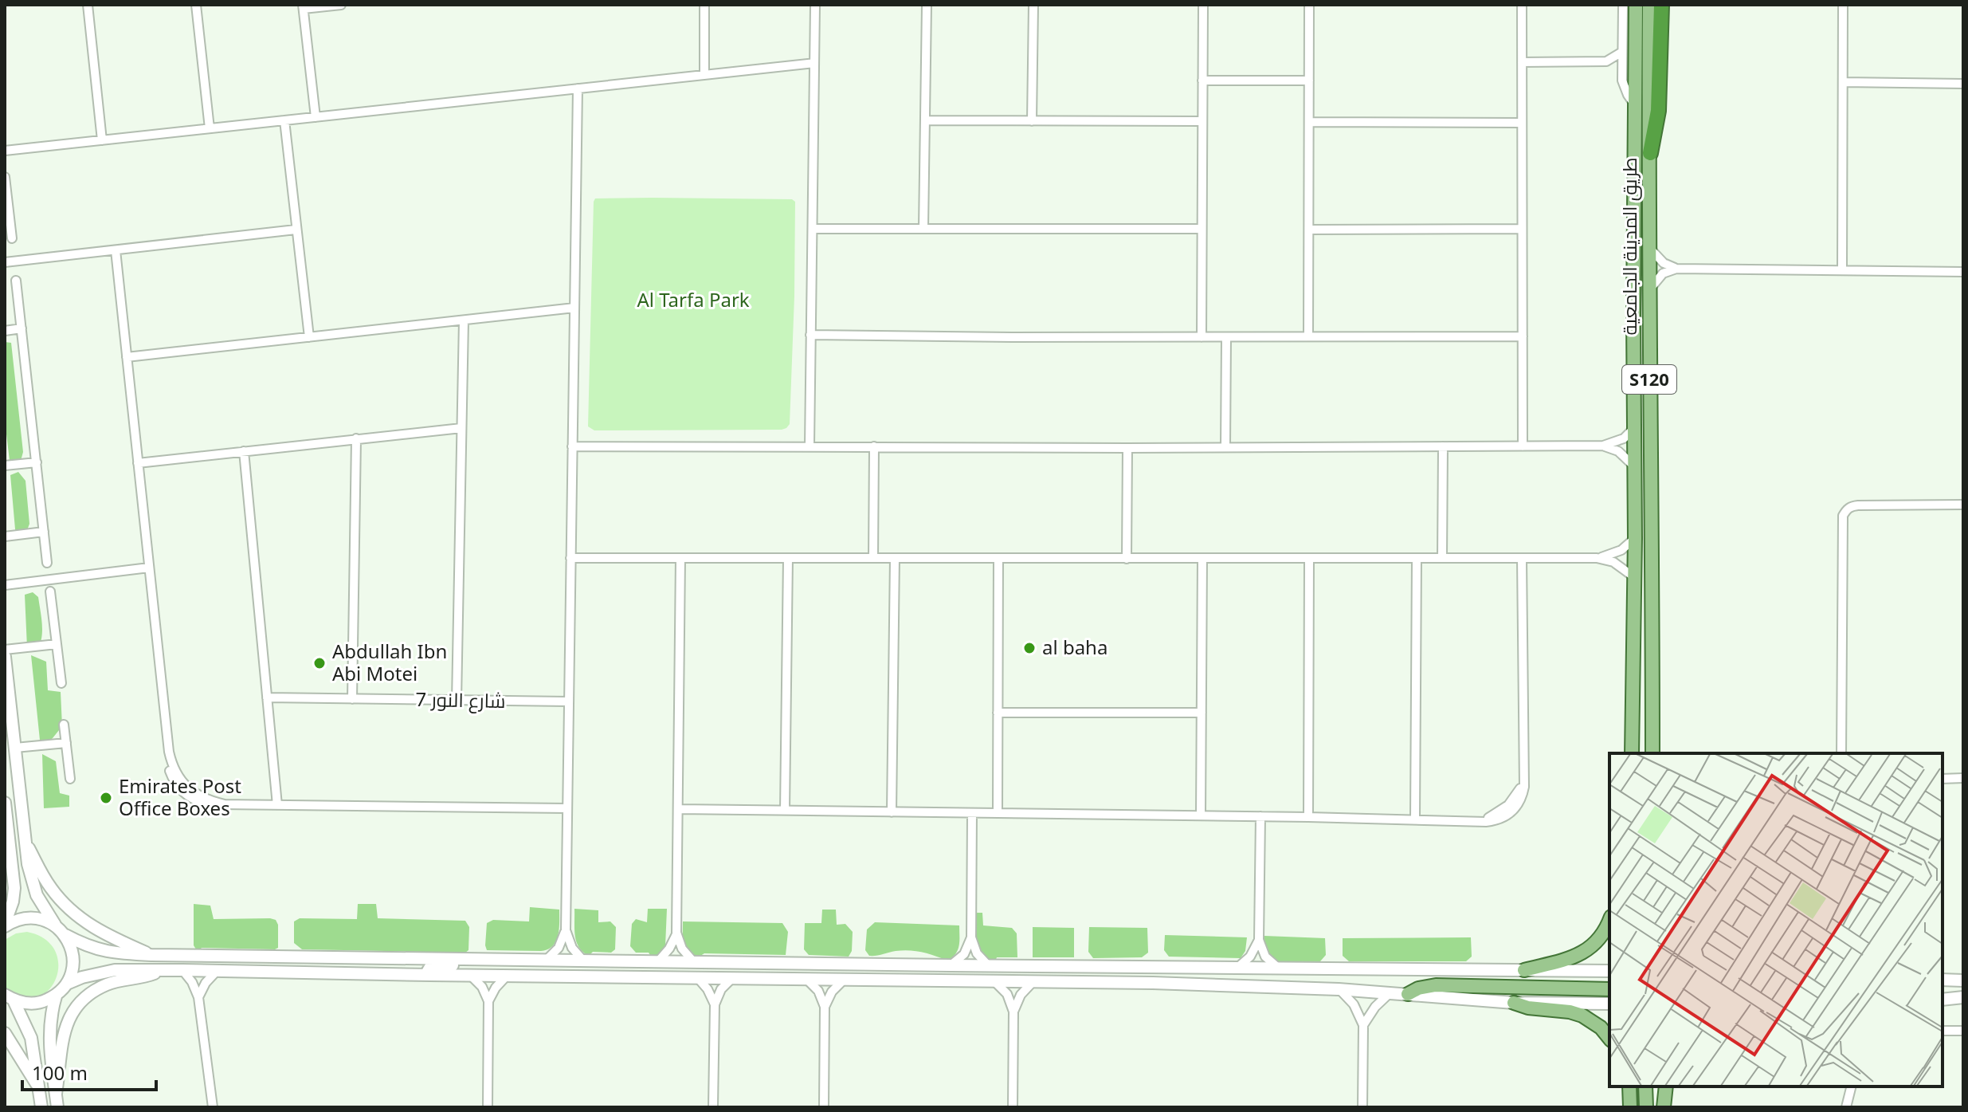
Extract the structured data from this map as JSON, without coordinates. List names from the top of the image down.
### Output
{
  "streets": {
    "main road": ["طريق المدينة الجامعية", "S120"],
    "street": ["شارع النور 7"]
  },
  "parks": ["Al Tarfa Park"],
  "places": ["al baha", "Abdullah Ibn Abi Motei", "Emirates Post Office Boxes"],
  "scale_bar": "100 m"
}
